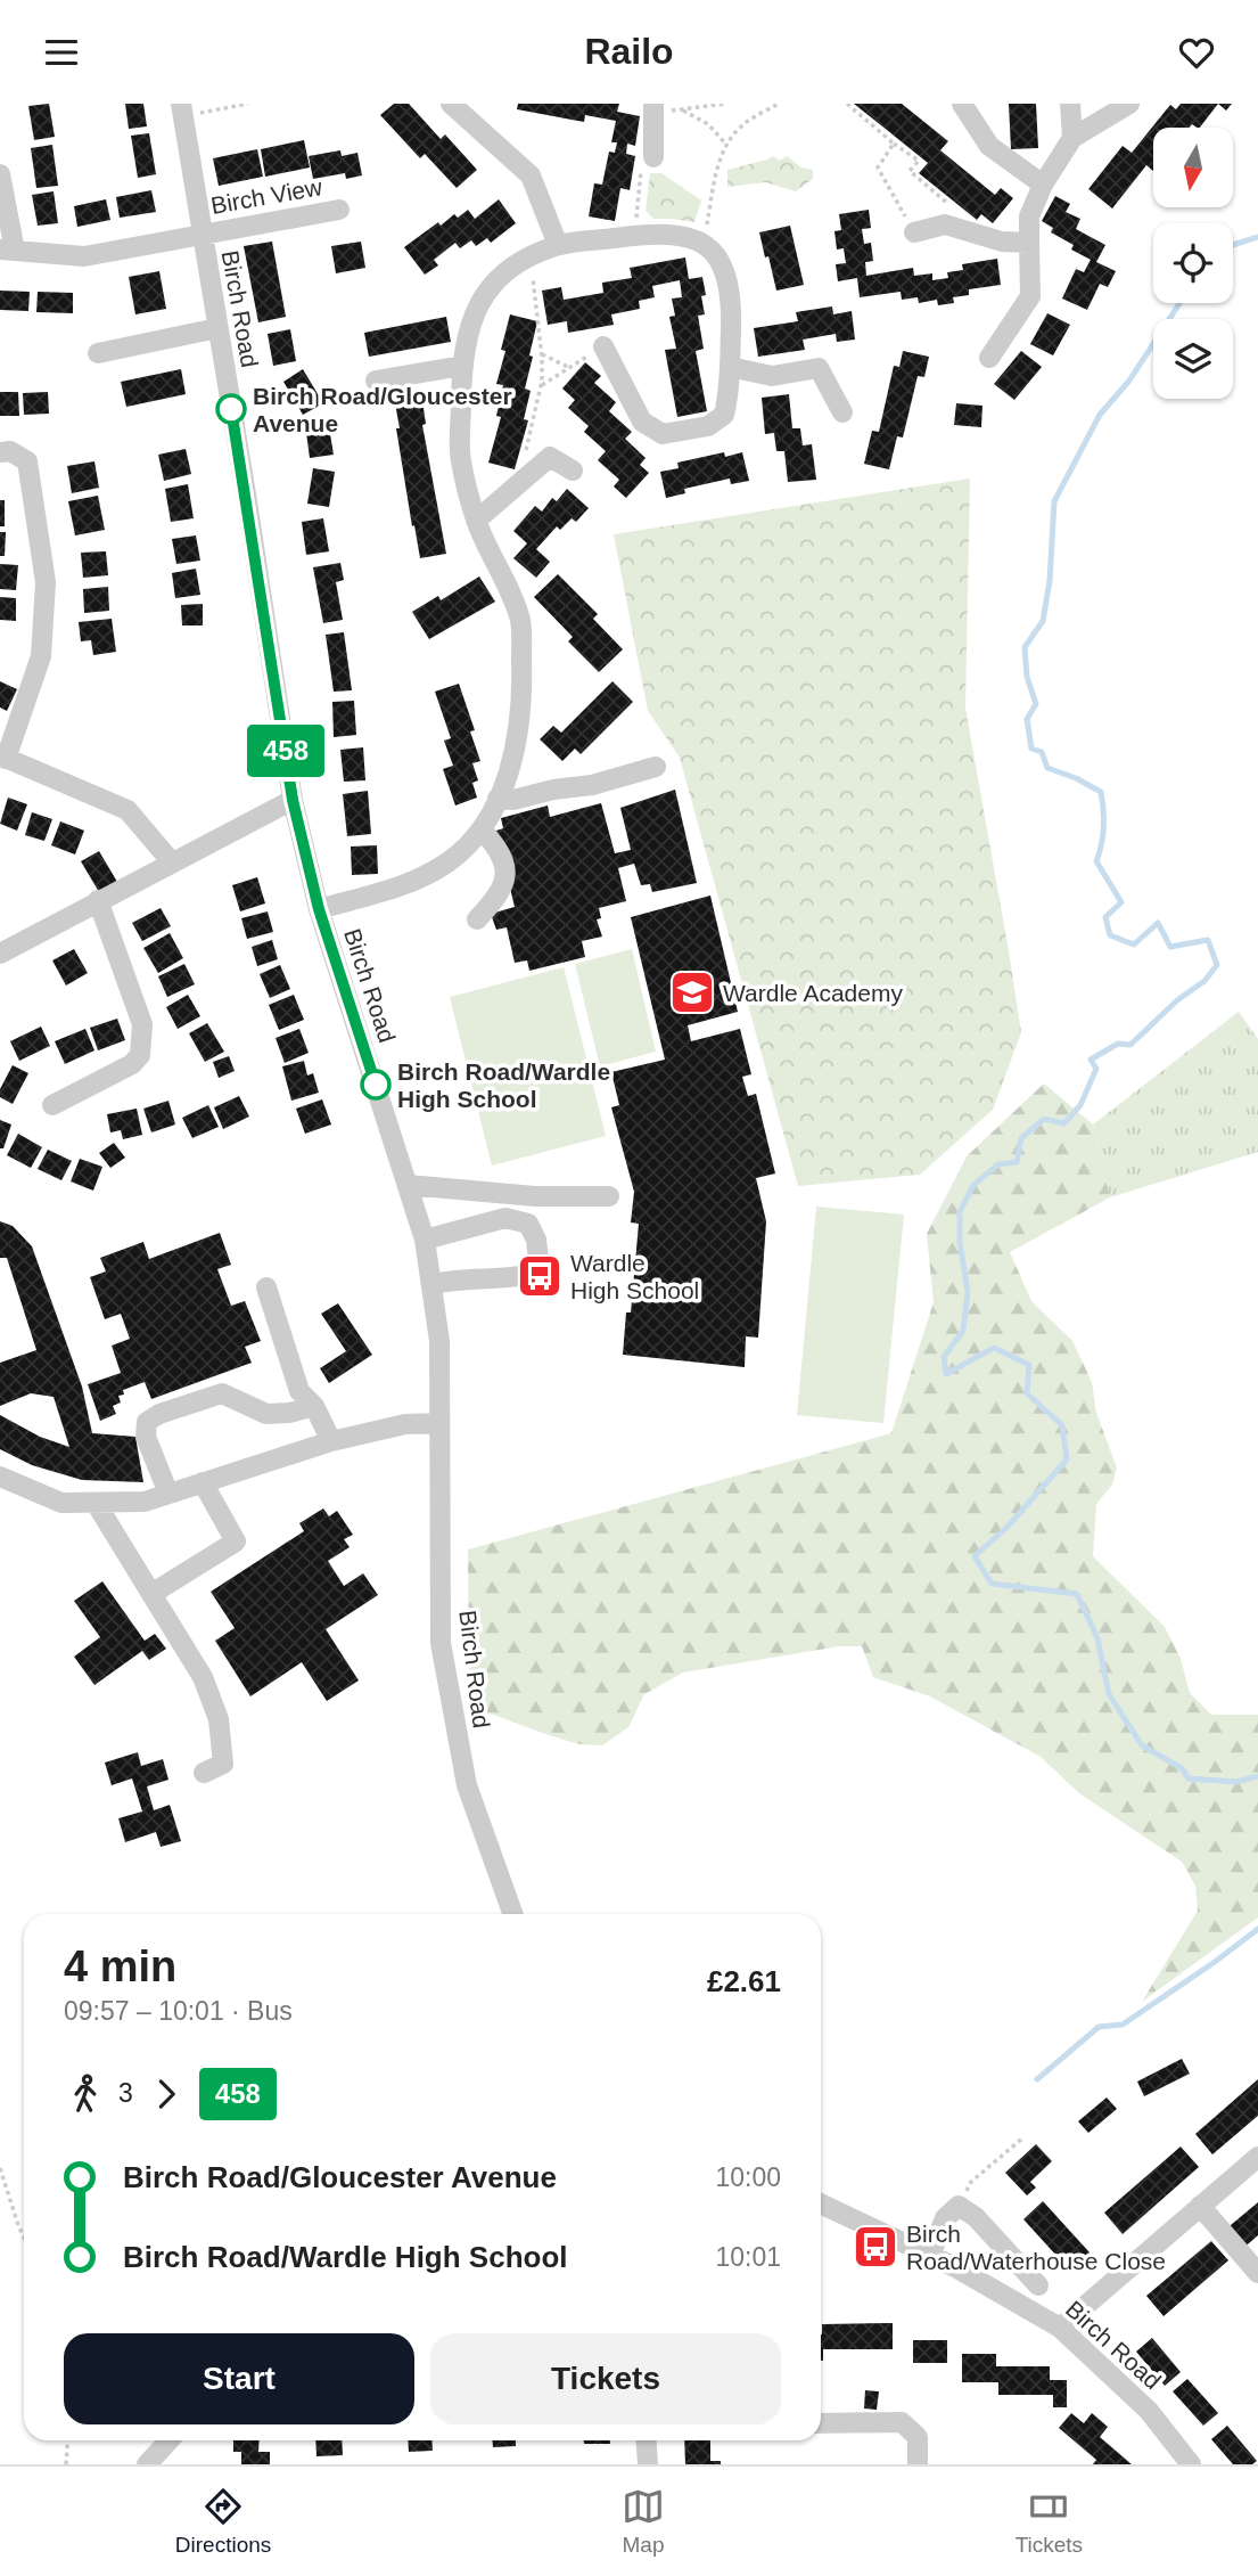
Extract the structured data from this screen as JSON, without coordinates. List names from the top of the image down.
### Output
{
  "streets": {
    "street": ["Birch View", "Birch Road"]
  },
  "crossings": [
    ["Birch View", "Birch Road"]
  ],
  "places": {
    "other": ["Birch Road/Gloucester Avenue", "Birch Road/Wardle High School"],
    "school or university": ["Wardle Academy"],
    "bus stop": ["Wardle High School", "Birch Road/Waterhouse Close"]
  },
  "lines": ["bus line 458"],
  "north": "bottom",
  "page": {
    "header": "Railo",
    "on_map": "458",
    "heading": ["4 min", "09:57 – 10:01 · Bus", "£2.61"],
    "legs": ["3", "458"],
    "list": [
      {
        "name": "Birch Road/Gloucester Avenue",
        "value": "10:00"
      },
      {
        "name": "Birch Road/Wardle High School",
        "value": "10:01"
      }
    ],
    "buttons": ["Start", "Tickets"],
    "tabs": ["Directions", "Map", "Tickets"]
  }
}
